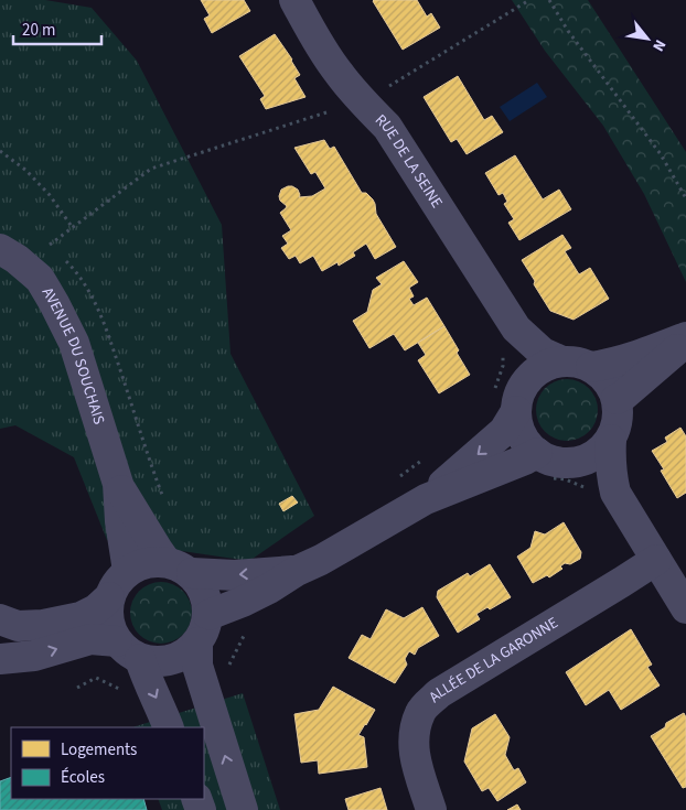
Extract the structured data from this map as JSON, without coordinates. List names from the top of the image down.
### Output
{
  "streets": {
    "street": ["RUE DE LA SEINE", "AVENUE DU SOUCHAIS", "ALLÉE DE LA GARONNE"]
  },
  "legend": ["Logements", "Écoles"],
  "scale_bar": "20 m",
  "north": "bottom right"
}
